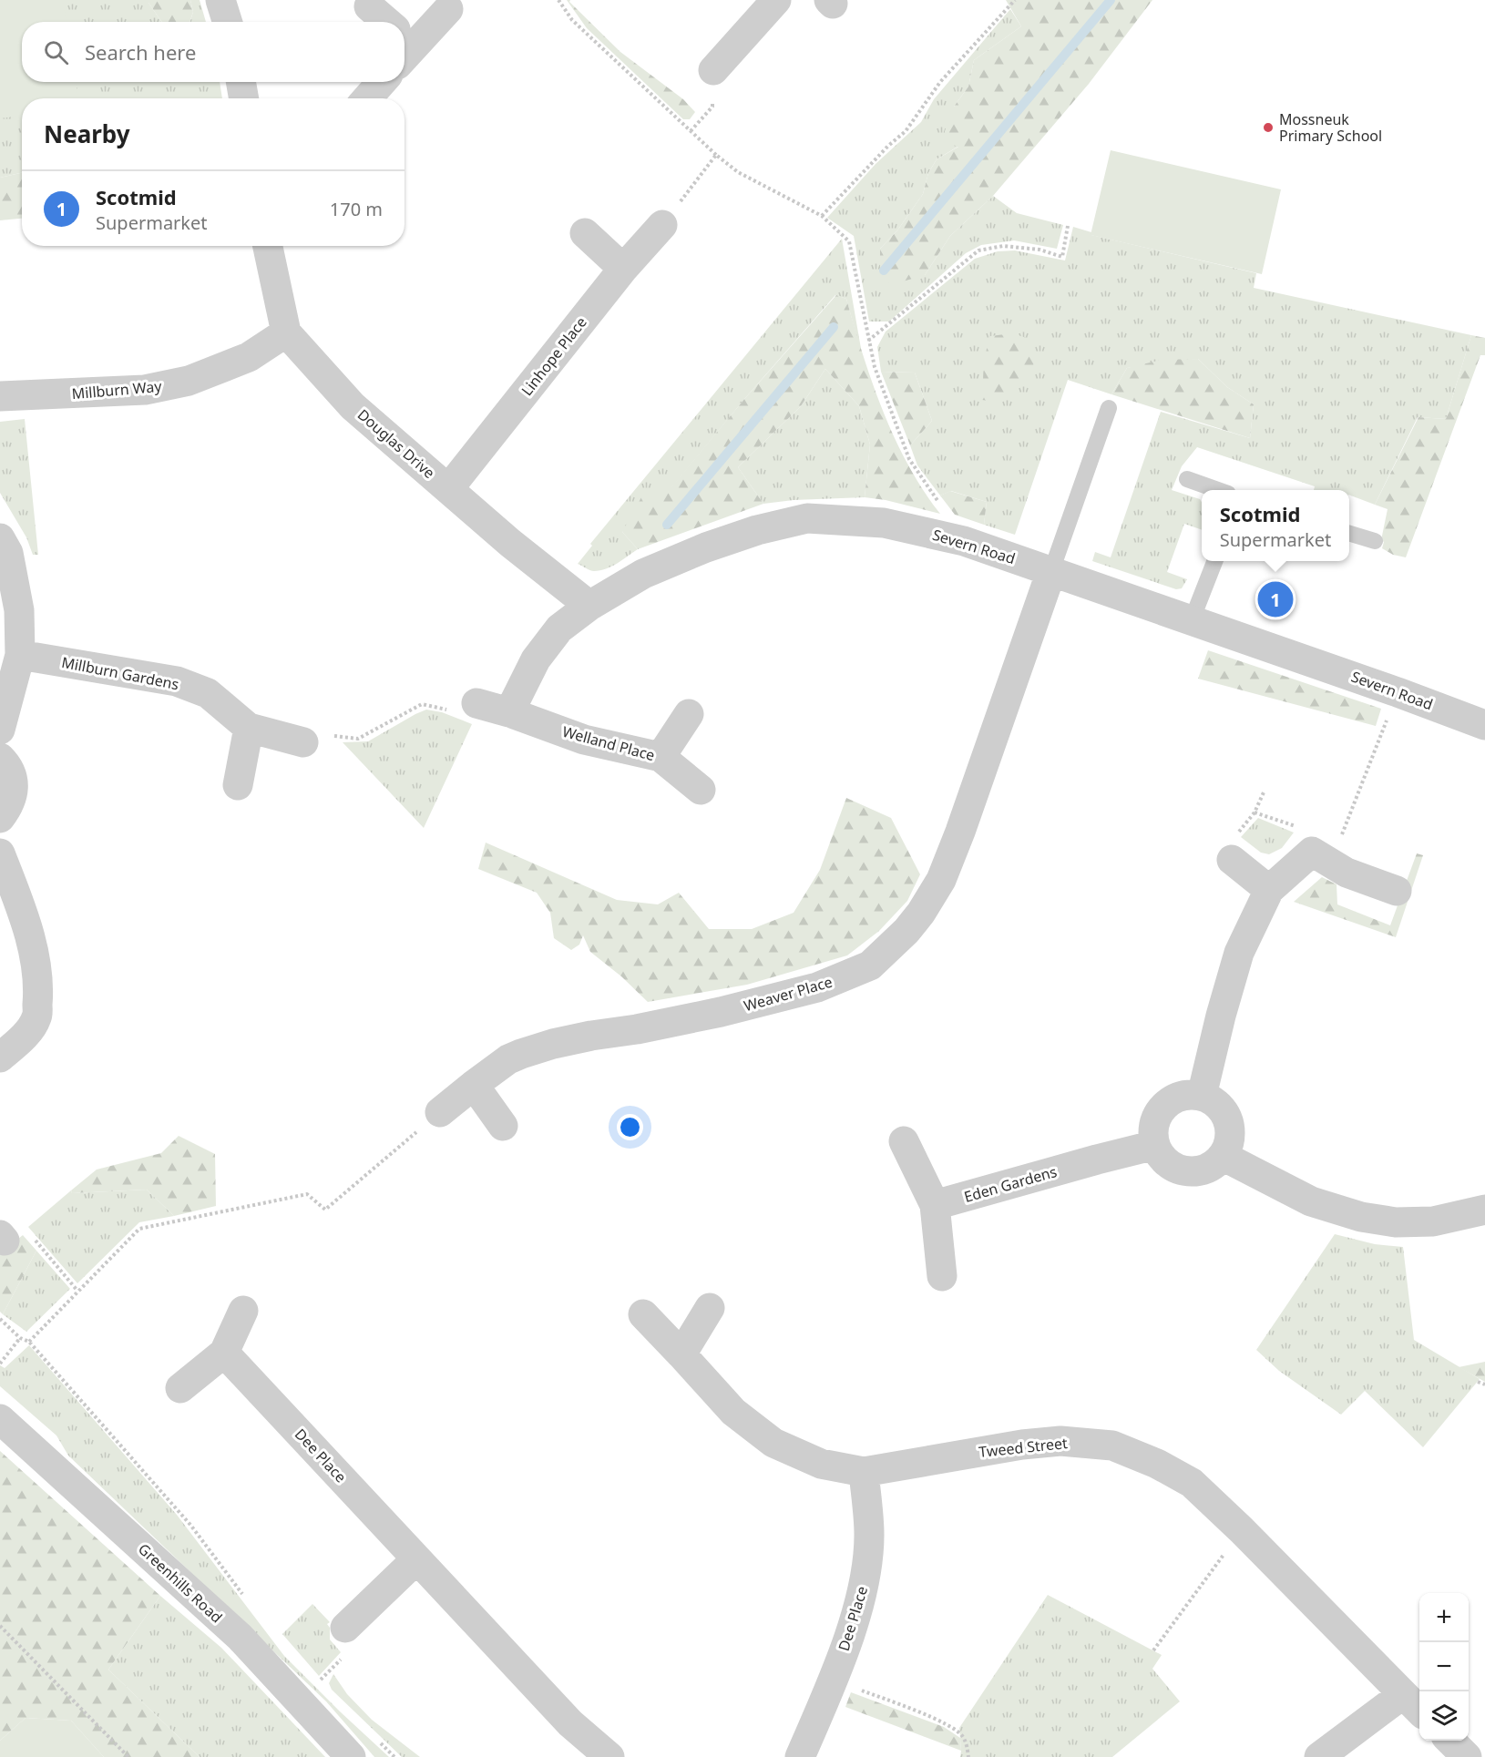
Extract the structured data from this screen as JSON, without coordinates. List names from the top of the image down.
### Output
{
  "streets": {
    "street": [
      "Linhope Place",
      "Millburn Way",
      "Douglas Drive",
      "Severn Road",
      "Millburn Gardens",
      "Welland Place",
      "Weaver Place",
      "Eden Gardens",
      "Tweed Street",
      "Dee Place",
      "Greenhills Road"
    ]
  },
  "crossings": [
    ["Linhope Place", "Douglas Drive"],
    ["Millburn Way", "Douglas Drive"],
    ["Douglas Drive", "Severn Road"],
    ["Severn Road", "Welland Place"],
    ["Severn Road", "Weaver Place"],
    ["Tweed Street", "Dee Place"]
  ],
  "places": ["Mossneuk Primary School"],
  "page": {
    "search": "Search here",
    "heading": "Nearby",
    "list": [
      {
        "mark": "1",
        "name": "Scotmid",
        "note": "Supermarket",
        "value": "170 m"
      }
    ],
    "popup": ["Scotmid", "Supermarket"],
    "pins": "1",
    "map_buttons": ["+", "−"]
  }
}
